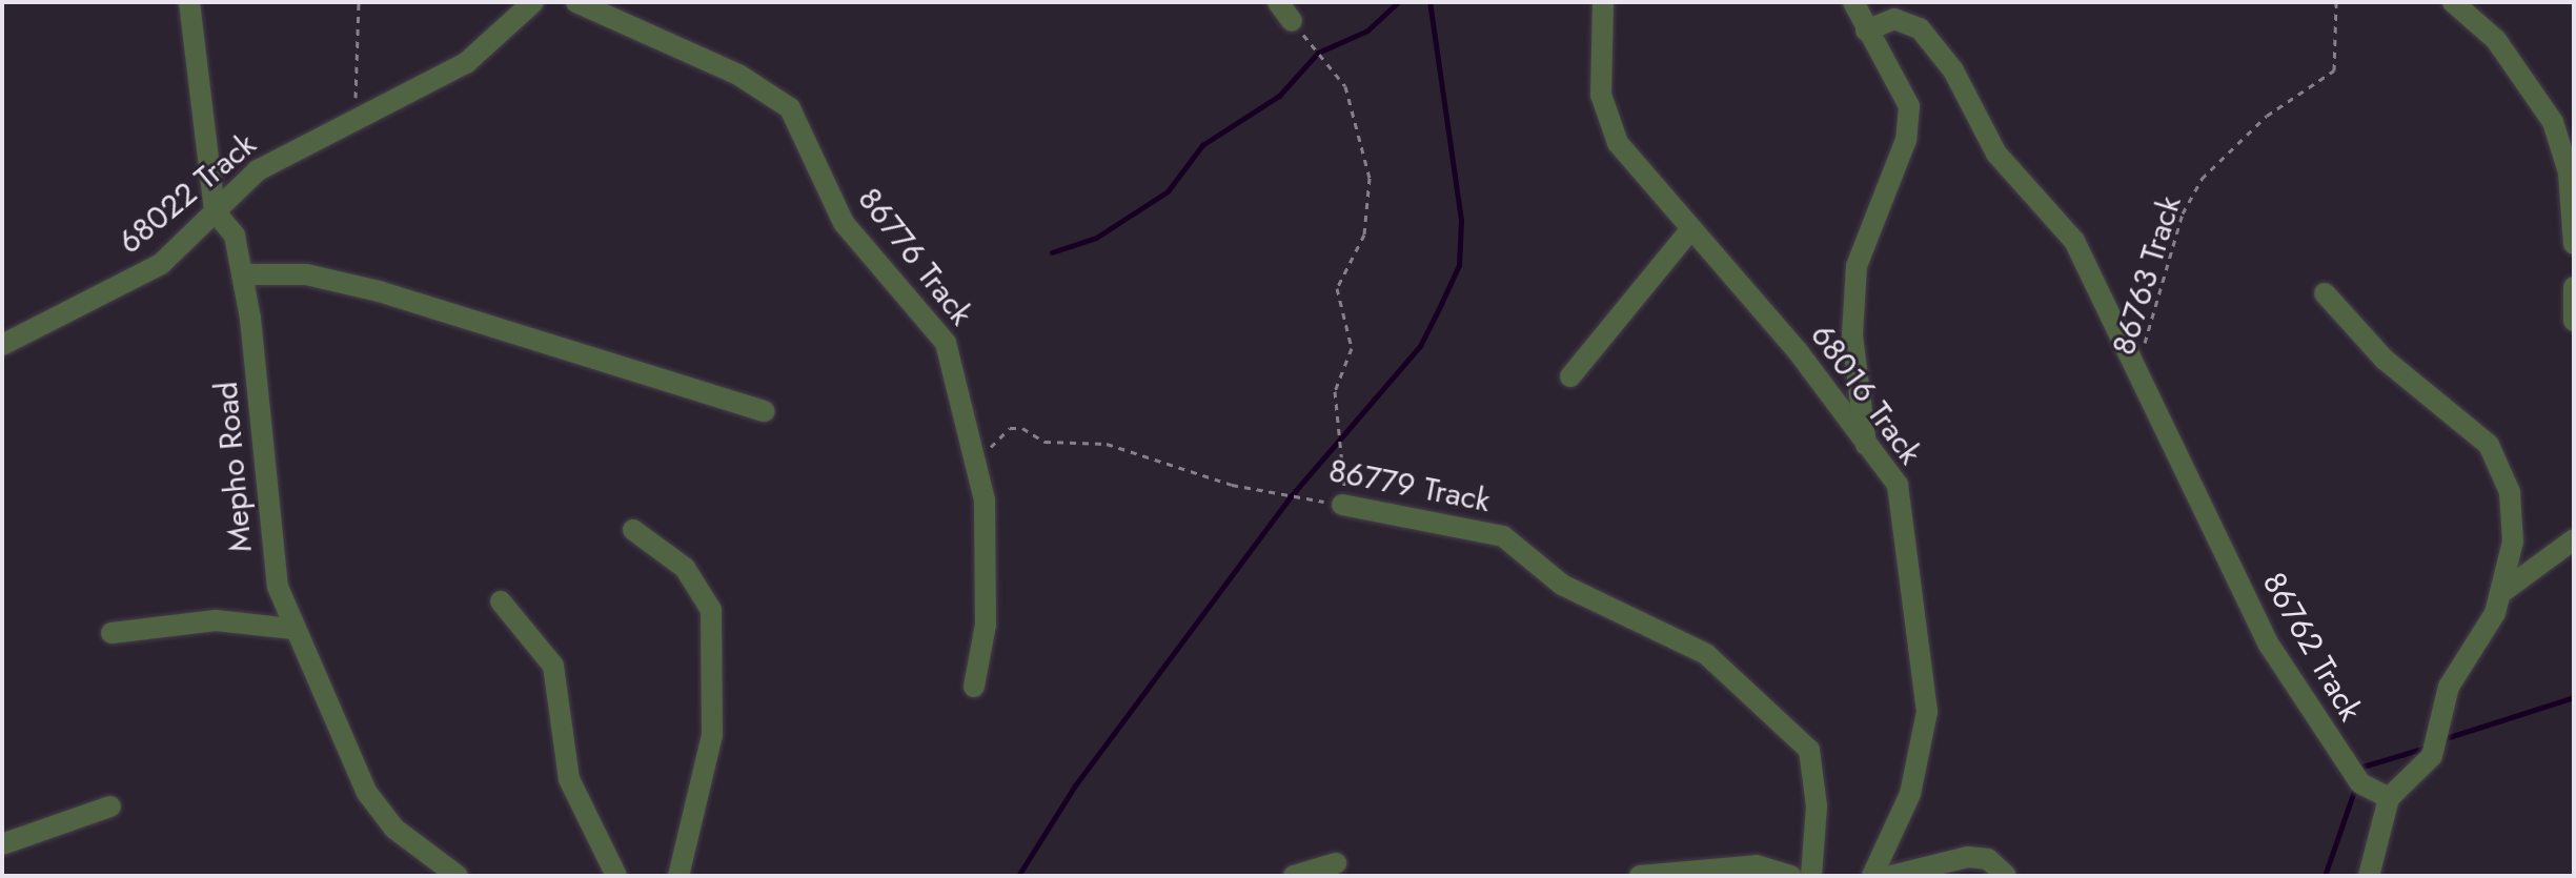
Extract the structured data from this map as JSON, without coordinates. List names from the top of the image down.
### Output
{
  "streets": {
    "street": [
      "68022 Track",
      "86776 Track",
      "68016 Track",
      "Mepho Road",
      "86779 Track",
      "86762 Track"
    ],
    "path": ["86763 Track"]
  },
  "crossings": [
    ["68022 Track", "Mepho Road"],
    ["86776 Track", "86779 Track"],
    ["86763 Track", "86762 Track"]
  ]
}
